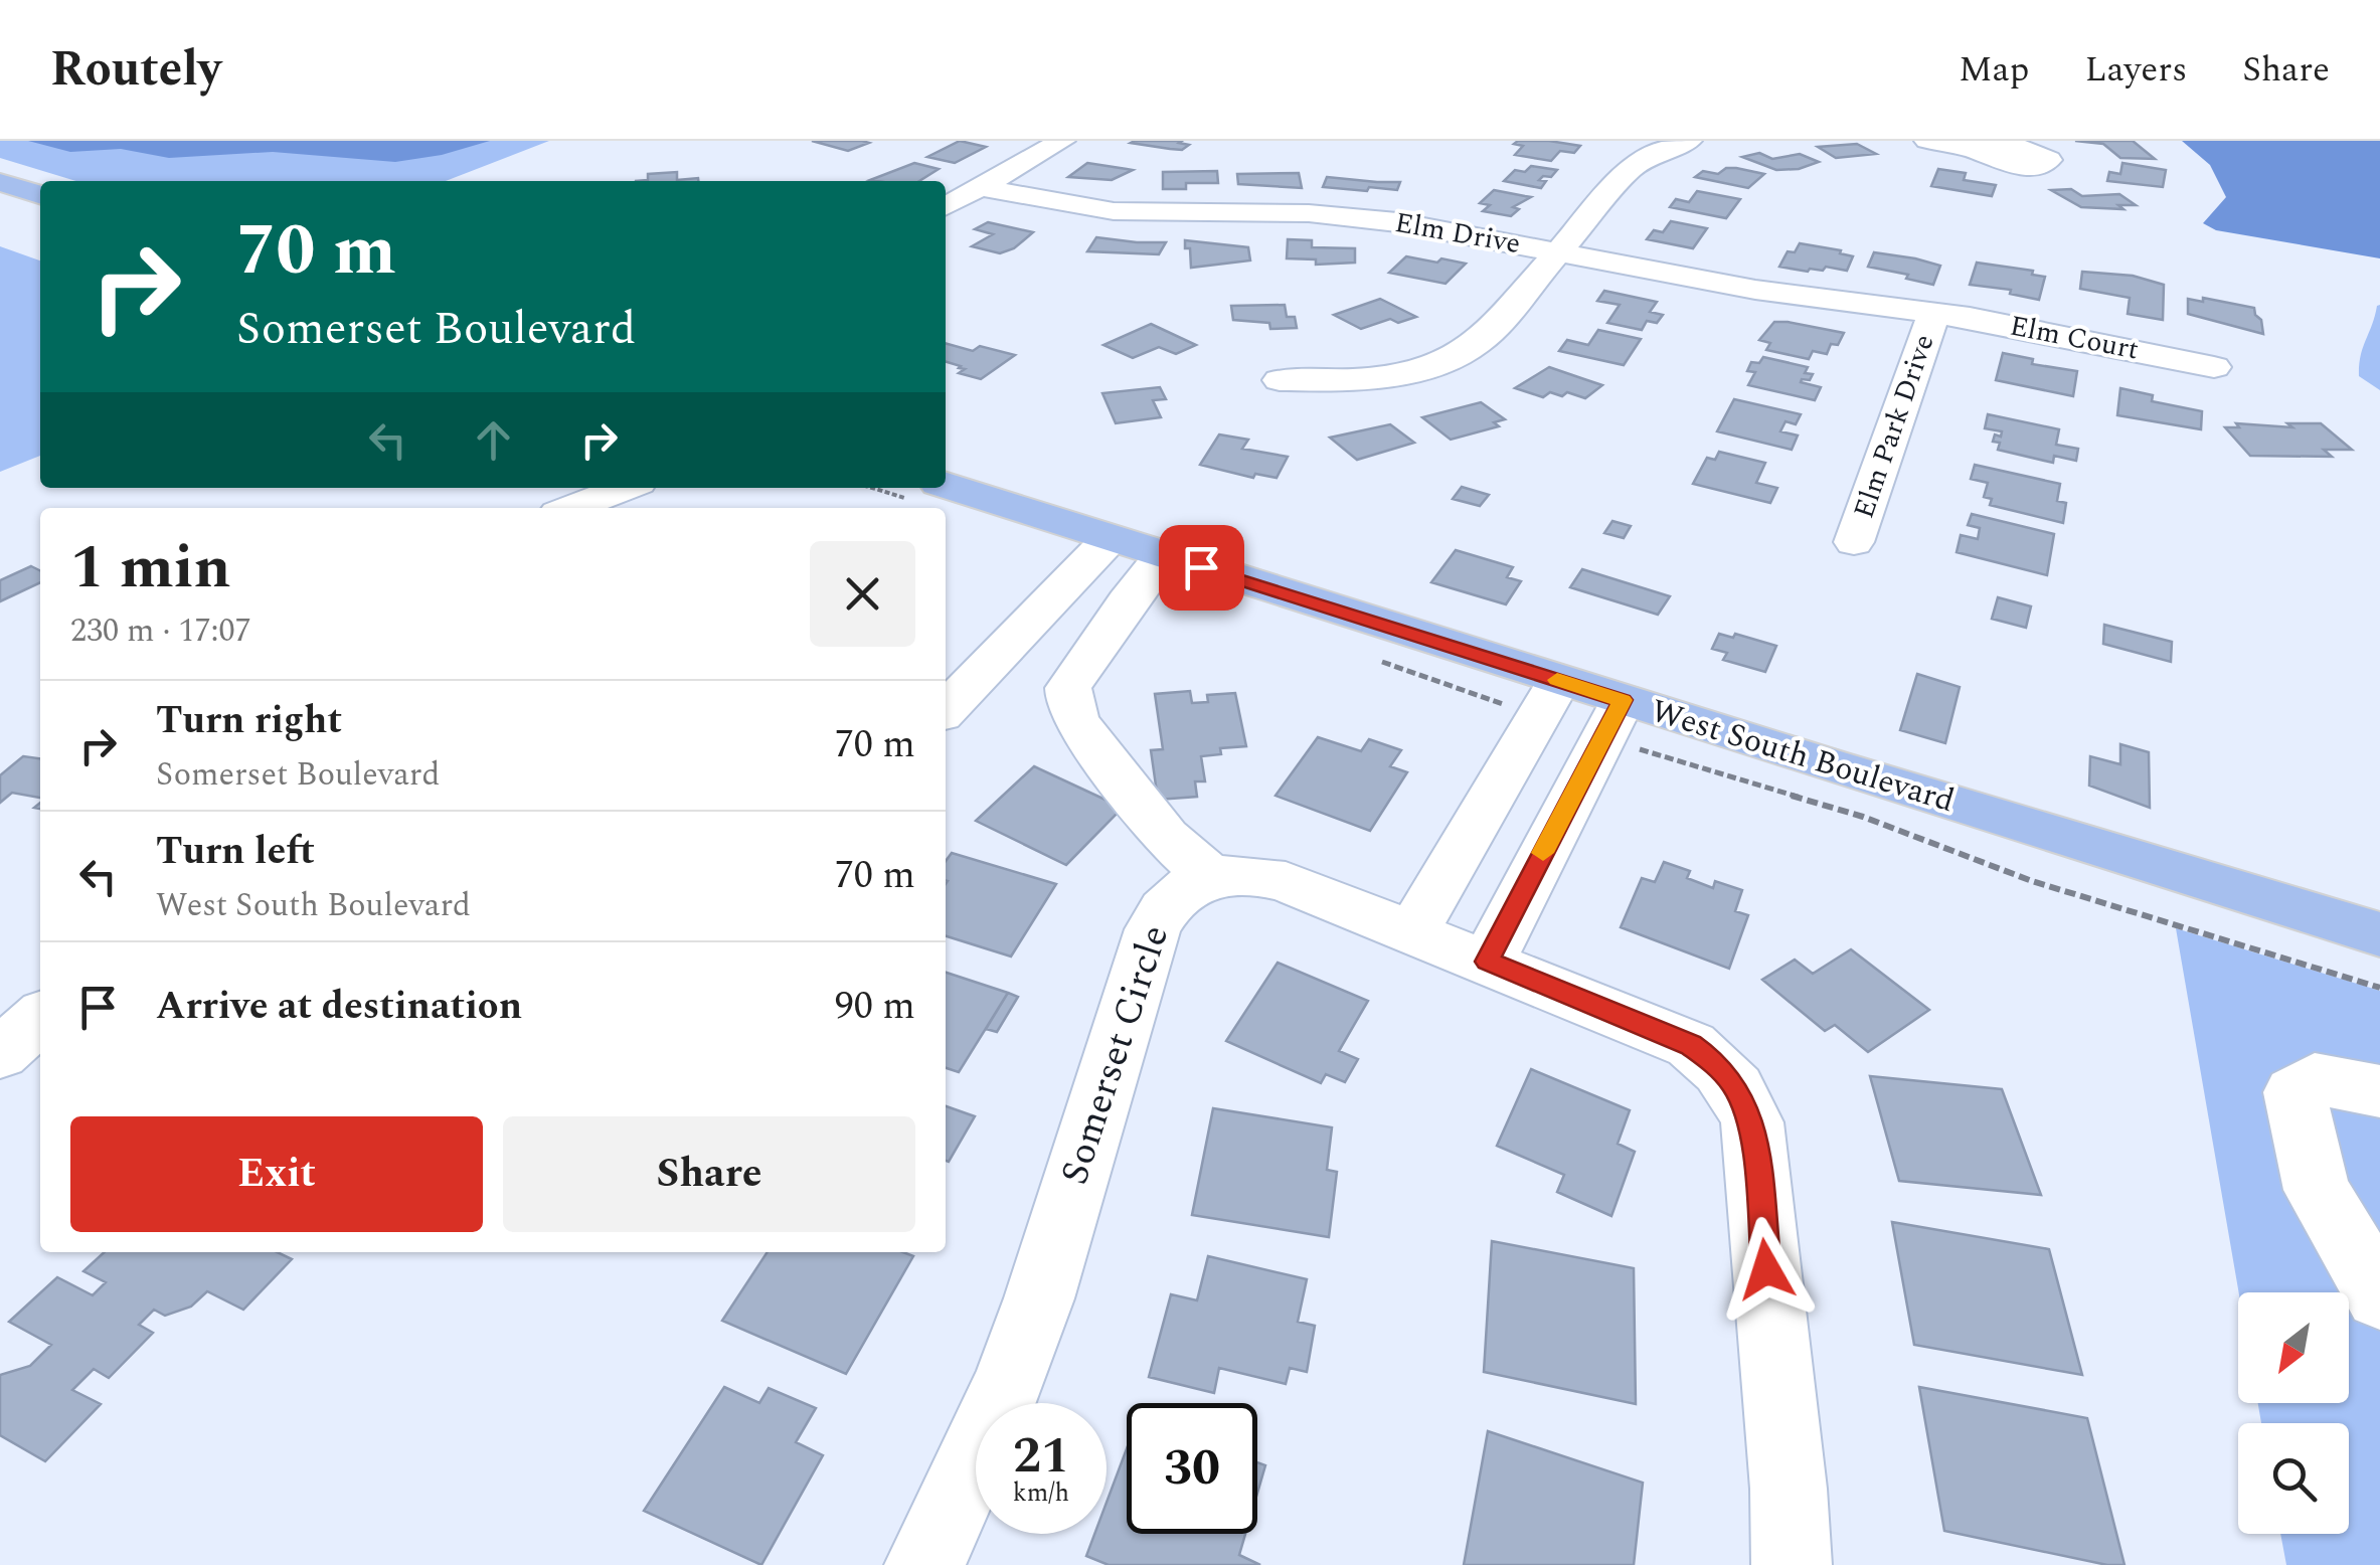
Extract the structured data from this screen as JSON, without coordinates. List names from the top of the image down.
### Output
{
  "streets": {
    "main road": ["West South Boulevard"],
    "street": [
      "Elm Drive",
      "Elm Court",
      "Elm Park Drive",
      "Somerset Circle"
    ]
  },
  "crossings": [
    ["Elm Drive", "Elm Court"],
    ["Elm Drive", "Elm Park Drive"],
    ["Elm Court", "Elm Park Drive"]
  ],
  "north": "bottom left",
  "page": {
    "header": "Routely",
    "nav": ["Map", "Layers", "Share"],
    "turn": ["70 m", "Somerset Boulevard"],
    "heading": ["1 min", "230 m · 17:07"],
    "list": [
      {
        "name": "Turn right",
        "note": "Somerset Boulevard",
        "value": "70 m"
      },
      {
        "name": "Turn left",
        "note": "West South Boulevard",
        "value": "70 m"
      },
      {
        "name": "Arrive at destination",
        "value": "90 m"
      }
    ],
    "buttons": ["Exit", "Share"],
    "speed": "21 km/h",
    "limit": "30"
  }
}
